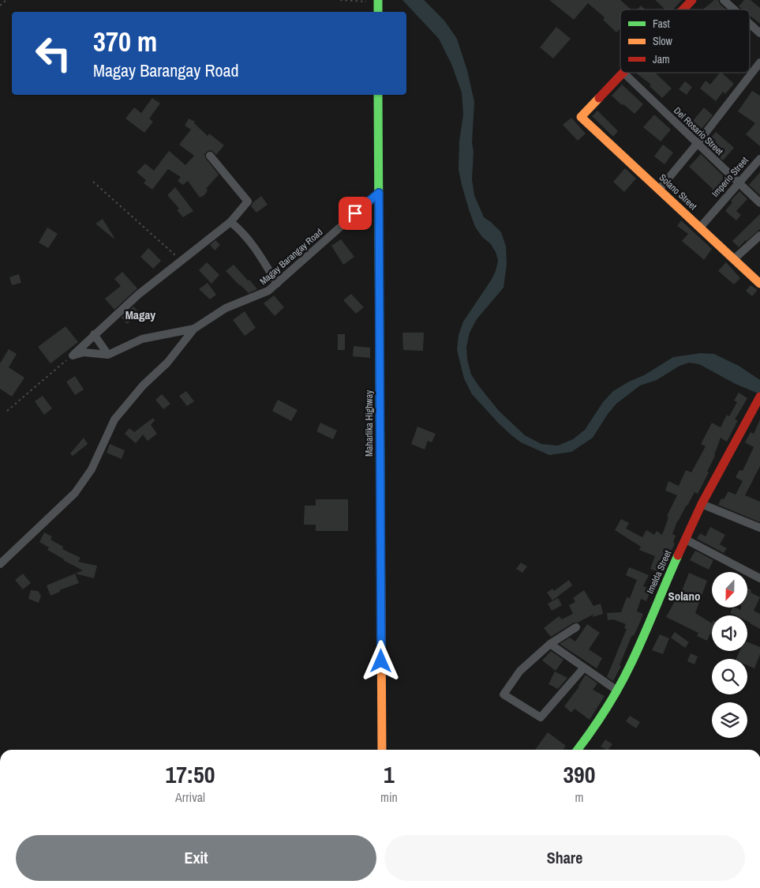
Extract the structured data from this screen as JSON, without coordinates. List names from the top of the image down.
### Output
{
  "streets": {
    "main road": ["Solano Street", "Maharlika Highway", "Imelda Street"],
    "street": ["Del Rosario Street", "Imperio Street", "Magay Barangay Road"]
  },
  "crossings": [
    ["Del Rosario Street", "Imperio Street"],
    ["Del Rosario Street", "Solano Street"],
    ["Imperio Street", "Solano Street"],
    ["Magay Barangay Road", "Maharlika Highway"]
  ],
  "districts": ["Magay", "Solano"],
  "legend": ["Fast", "Slow", "Jam"],
  "north": "bottom",
  "page": {
    "turn": ["370 m", "Magay Barangay Road"],
    "eta": [
      "17:50",
      "Arrival",
      "1",
      "min",
      "390",
      "m"
    ],
    "buttons": ["Exit", "Share"]
  }
}
